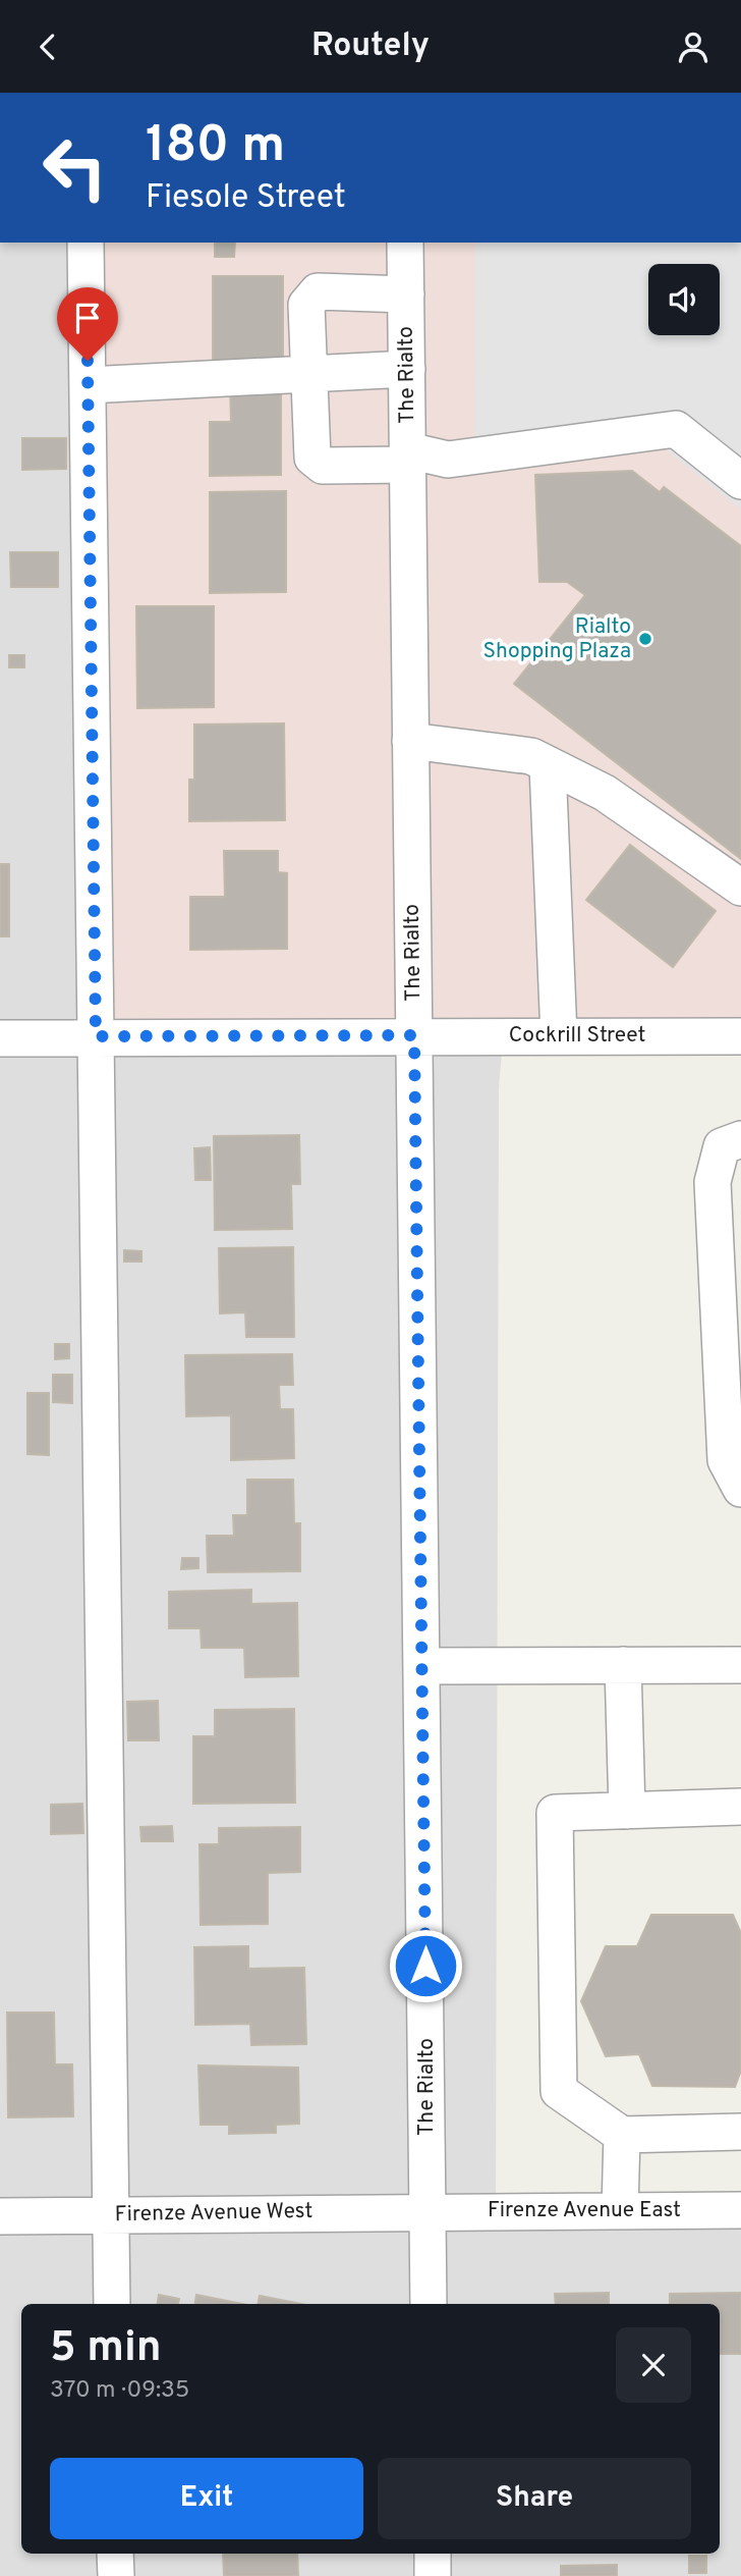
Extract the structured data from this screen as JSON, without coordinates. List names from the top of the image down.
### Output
{
  "streets": {
    "street": [
      "The Rialto",
      "Cockrill Street",
      "Firenze Avenue East",
      "Firenze Avenue West"
    ]
  },
  "crossings": [
    ["The Rialto", "Cockrill Street"],
    ["The Rialto", "Firenze Avenue East"],
    ["The Rialto", "Firenze Avenue West"],
    ["Firenze Avenue East", "Firenze Avenue West"]
  ],
  "places": ["Rialto Shopping Plaza"],
  "page": {
    "header": "Routely",
    "turn": ["180 m", "Fiesole Street"],
    "heading": ["5 min", "370 m · 09:35"],
    "buttons": ["Exit", "Share"]
  }
}
